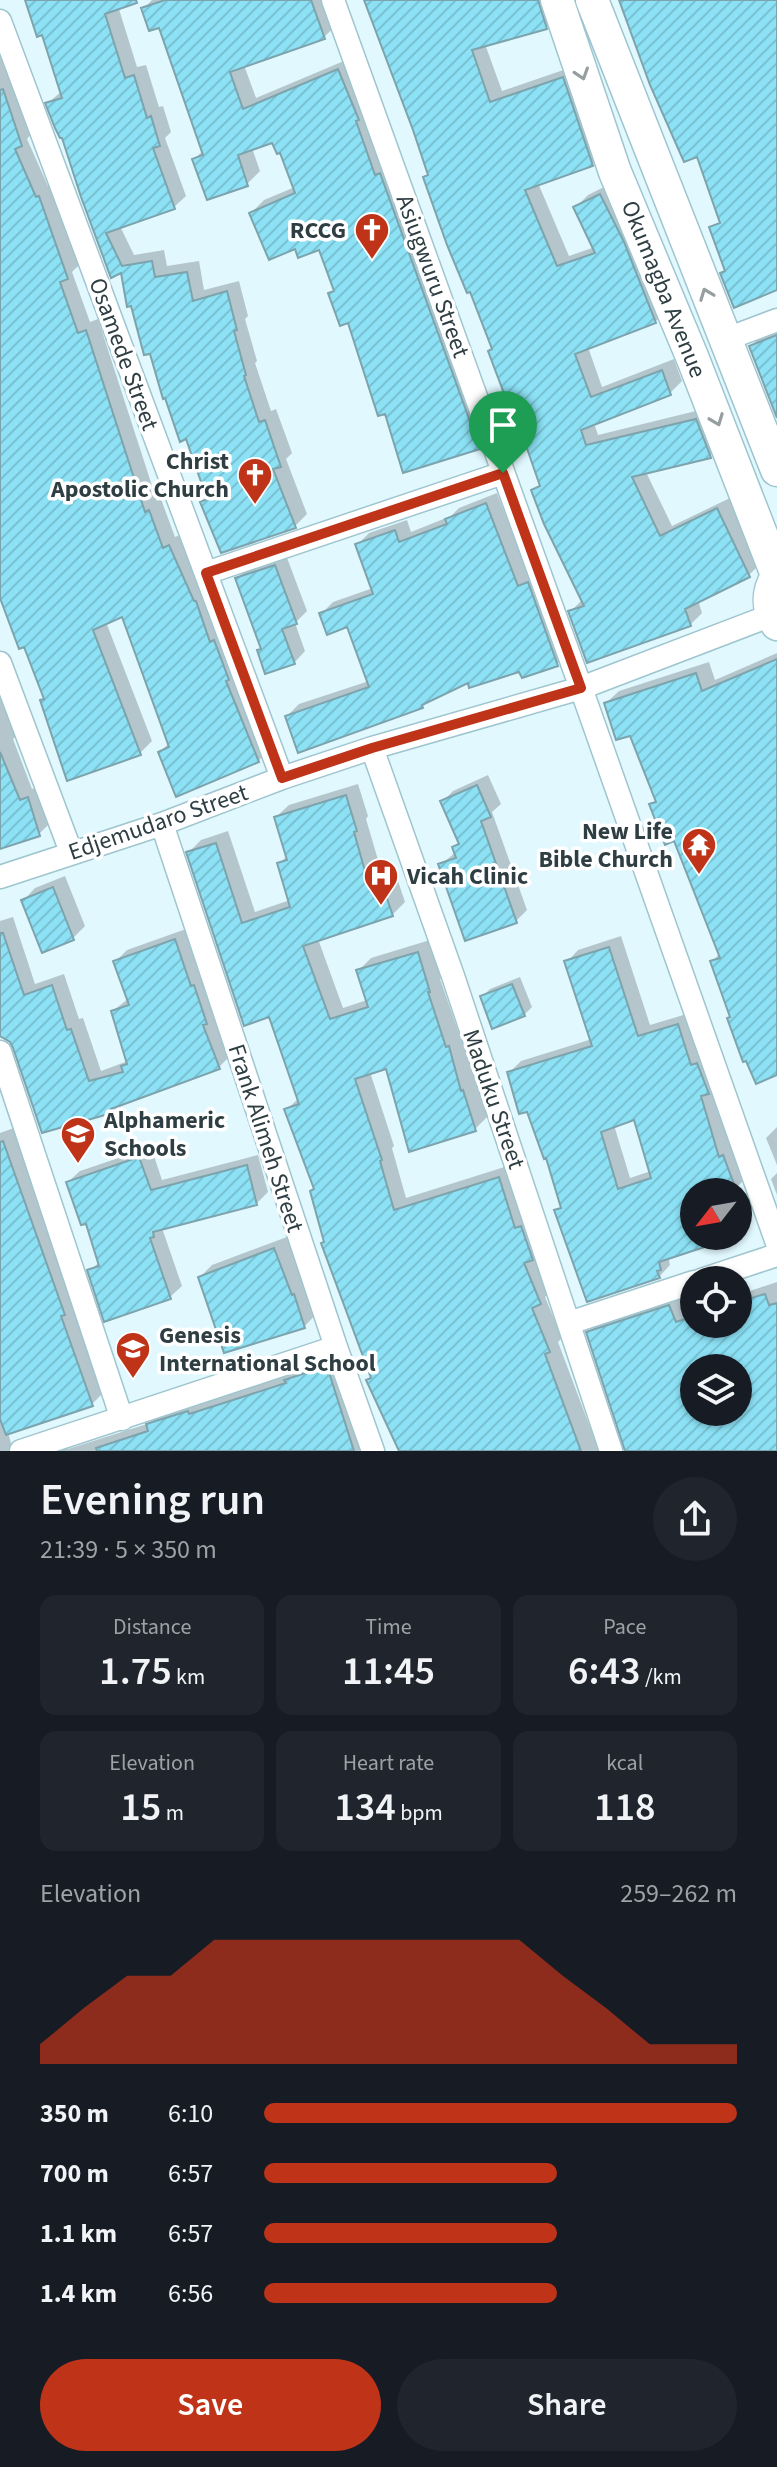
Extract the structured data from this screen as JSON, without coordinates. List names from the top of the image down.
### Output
{
  "streets": {
    "main road": ["Okumagba Avenue"],
    "street": [
      "Asiugwuru Street",
      "Osamede Street",
      "Edjemudaro Street",
      "Maduku Street",
      "Frank Alimeh Street"
    ]
  },
  "crossings": [
    ["Asiugwuru Street", "Edjemudaro Street"],
    ["Osamede Street", "Edjemudaro Street"],
    ["Edjemudaro Street", "Maduku Street"],
    ["Edjemudaro Street", "Frank Alimeh Street"]
  ],
  "places": {
    "church": ["RCCG", "Christ Apostolic Church"],
    "temple": ["New Life Bible Church"],
    "hospital": ["Vicah Clinic"],
    "school or university": ["Alphameric Schools", "Genesis International School"]
  },
  "north": "bottom left",
  "page": {
    "heading": ["Evening run", "21:39 · 5 × 350 m"],
    "stats": [
      ["Distance", "1.75 km"],
      ["Time", "11:45"],
      ["Pace", "6:43 /km"],
      ["Elevation", "15 m"],
      ["Heart rate", "134 bpm"],
      ["kcal", "118"]
    ],
    "chart": ["Elevation", "259–262 m"],
    "list": [
      {
        "name": "350 m",
        "note": "6:10"
      },
      {
        "name": "700 m",
        "note": "6:57"
      },
      {
        "name": "1.1 km",
        "note": "6:57"
      },
      {
        "name": "1.4 km",
        "note": "6:56"
      }
    ],
    "buttons": ["Save", "Share"]
  }
}
